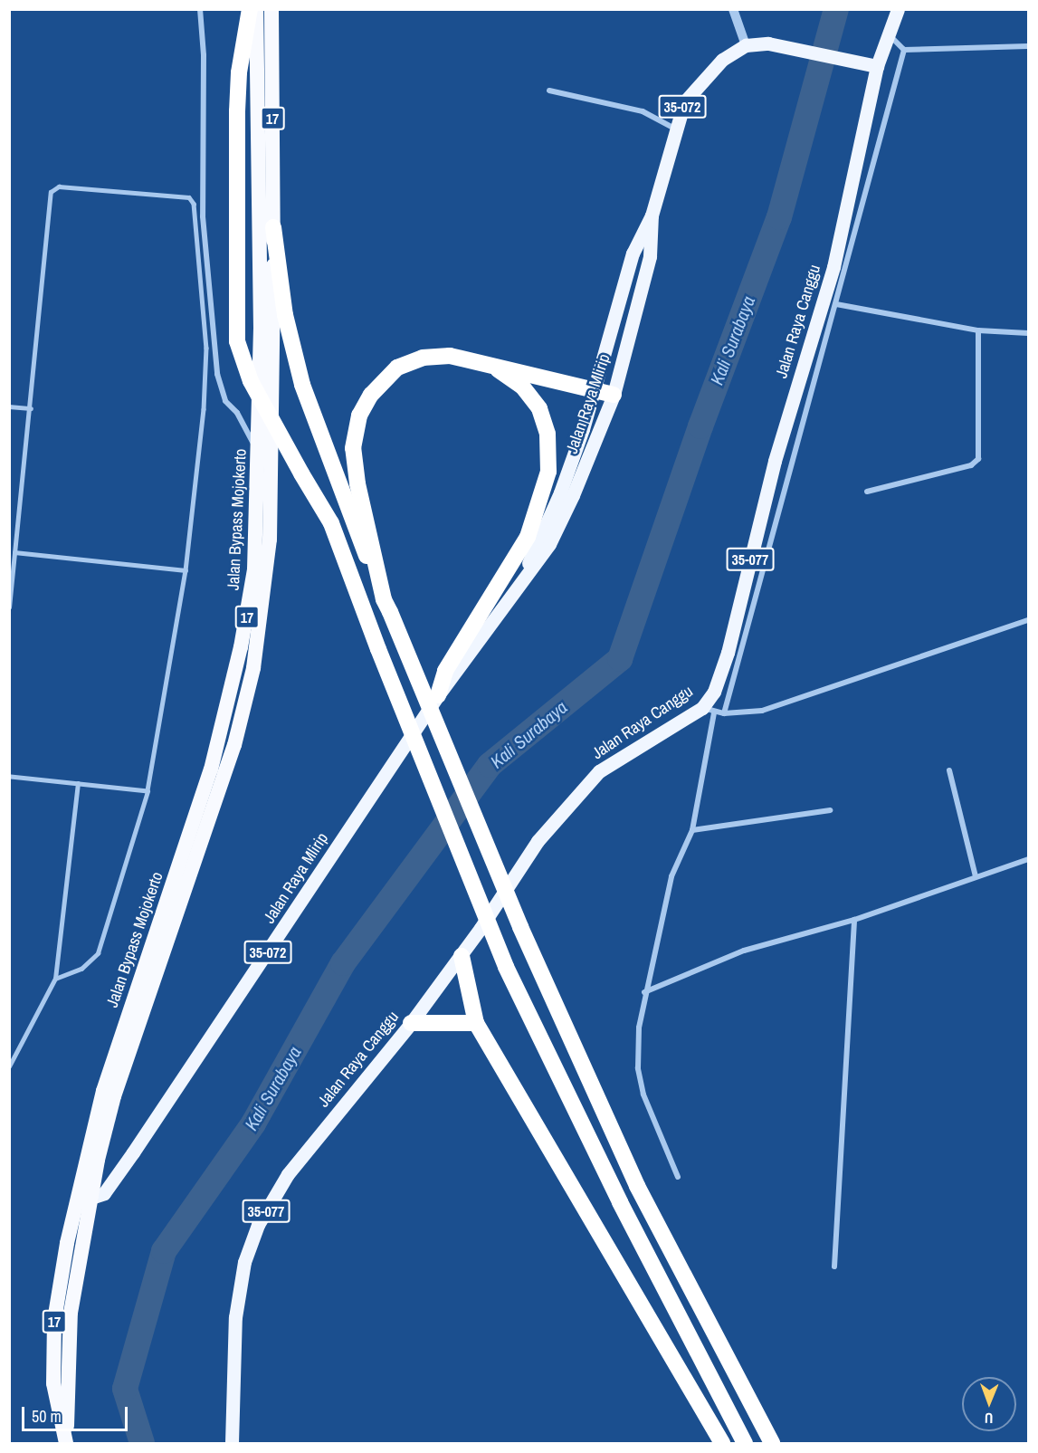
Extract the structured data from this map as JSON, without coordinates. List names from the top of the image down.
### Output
{
  "streets": {
    "highway": ["17", "Jalan Bypass Mojokerto"],
    "main road": [
      "35-072",
      "Jalan Raya Canggu",
      "Jalan Raya Mlirip",
      "35-077"
    ]
  },
  "crossings": [
    ["17", "Jalan Raya Mlirip"],
    ["17", "Jalan Bypass Mojokerto"],
    ["Jalan Raya Canggu", "Jalan Raya Mlirip"],
    ["Jalan Raya Mlirip", "Jalan Bypass Mojokerto"]
  ],
  "water": ["Kali Surabaya"],
  "scale_bar": "50 m",
  "north": "bottom"
}
